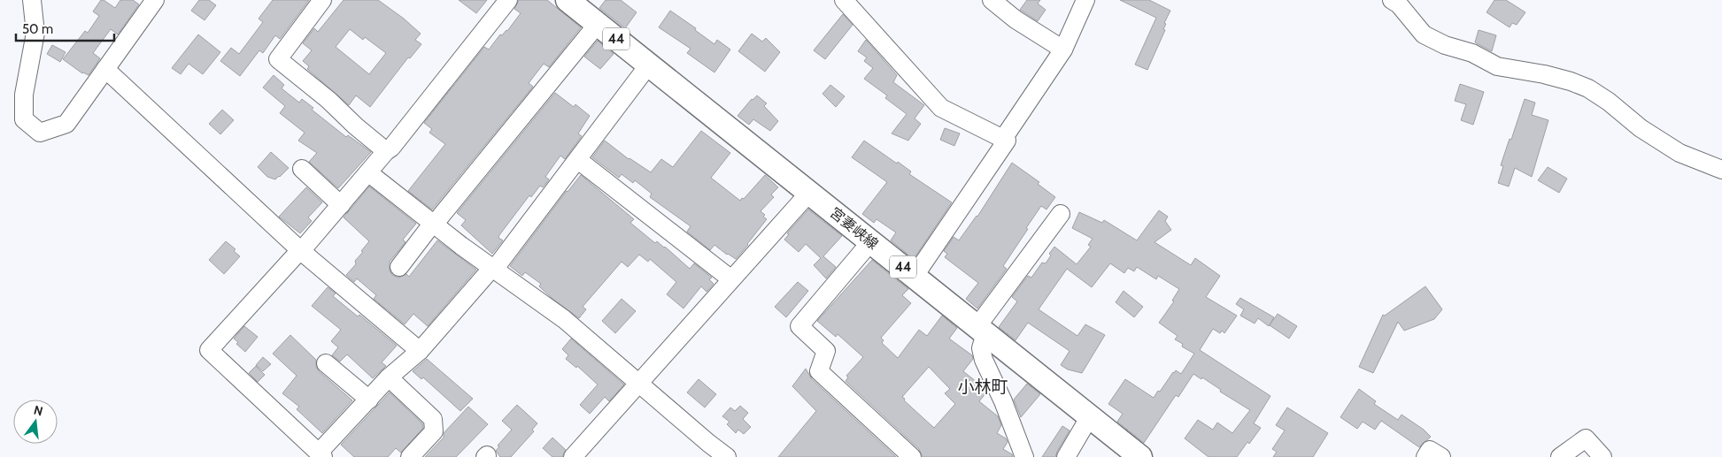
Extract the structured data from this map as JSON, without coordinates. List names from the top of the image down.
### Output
{
  "streets": {
    "main road": ["44", "宮妻峡線"]
  },
  "districts": ["小林町"],
  "scale_bar": "50 m",
  "north": "top"
}
